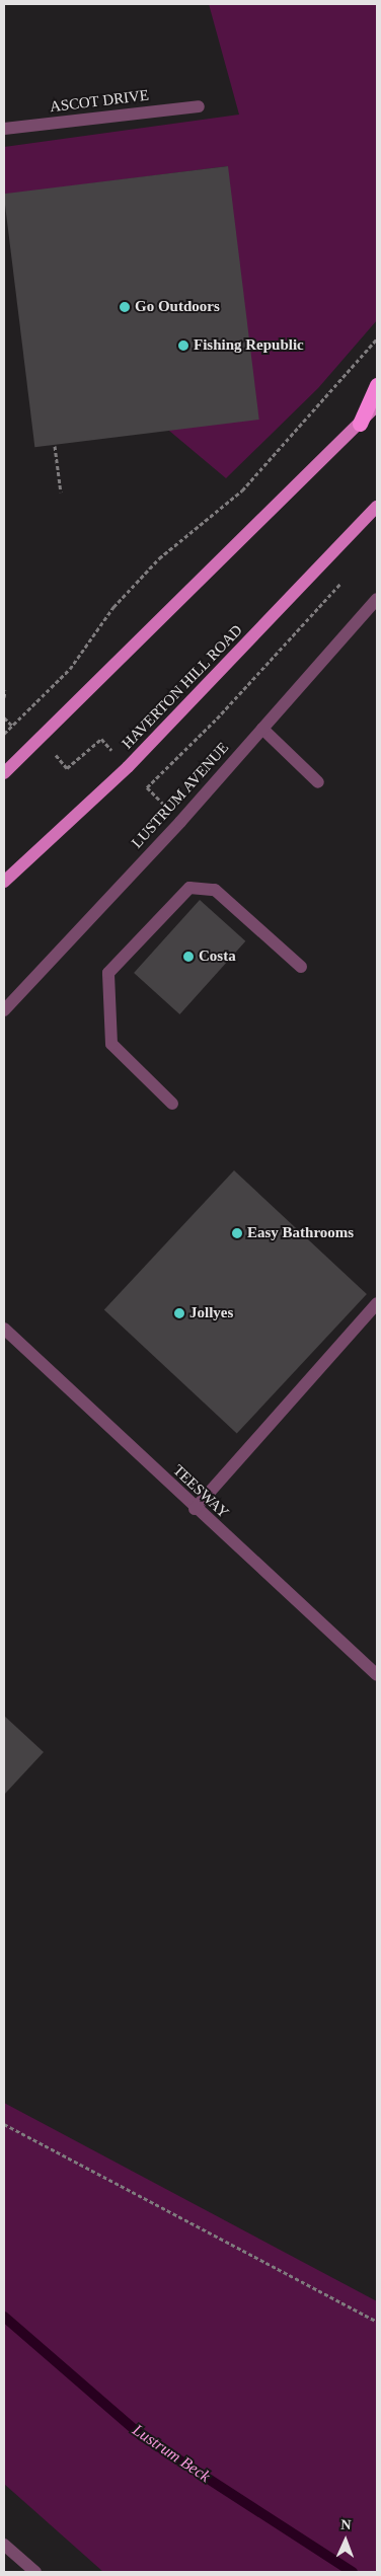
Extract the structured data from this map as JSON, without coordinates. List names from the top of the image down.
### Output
{
  "streets": {
    "main road": ["HAVERTON HILL ROAD"],
    "street": ["ASCOT DRIVE", "LUSTRUM AVENUE", "TEESWAY"]
  },
  "water": ["Lustrum Beck"],
  "places": [
    "Go Outdoors",
    "Fishing Republic",
    "Costa",
    "Easy Bathrooms",
    "Jollyes"
  ],
  "north": "top"
}
